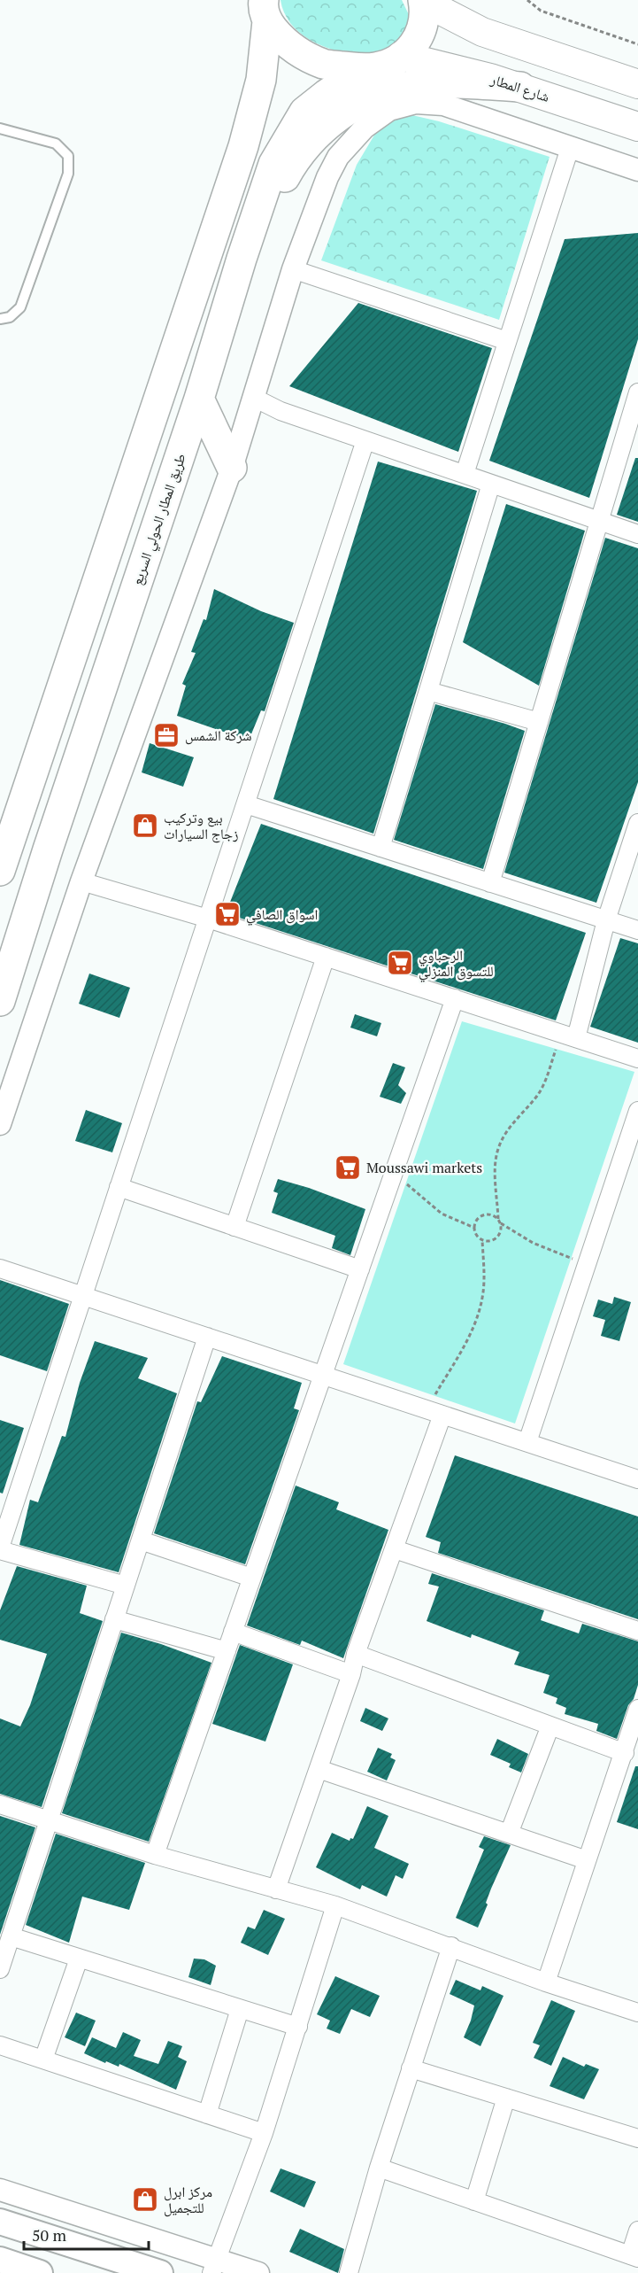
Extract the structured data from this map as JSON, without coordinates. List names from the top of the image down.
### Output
{
  "streets": {
    "highway": ["طريق المطار الحولي السريع"],
    "main road": ["شارع المطار"]
  },
  "places": {
    "office": ["شركة الشمس"],
    "shop": ["بيع وتركيب زجاج السيارات", "مركز ابرل للتجميل"],
    "supermarket": ["اسواق الصافي", "الرحباوي للتسوق المنزلي", "Moussawi markets"]
  },
  "scale_bar": "50 m"
}
